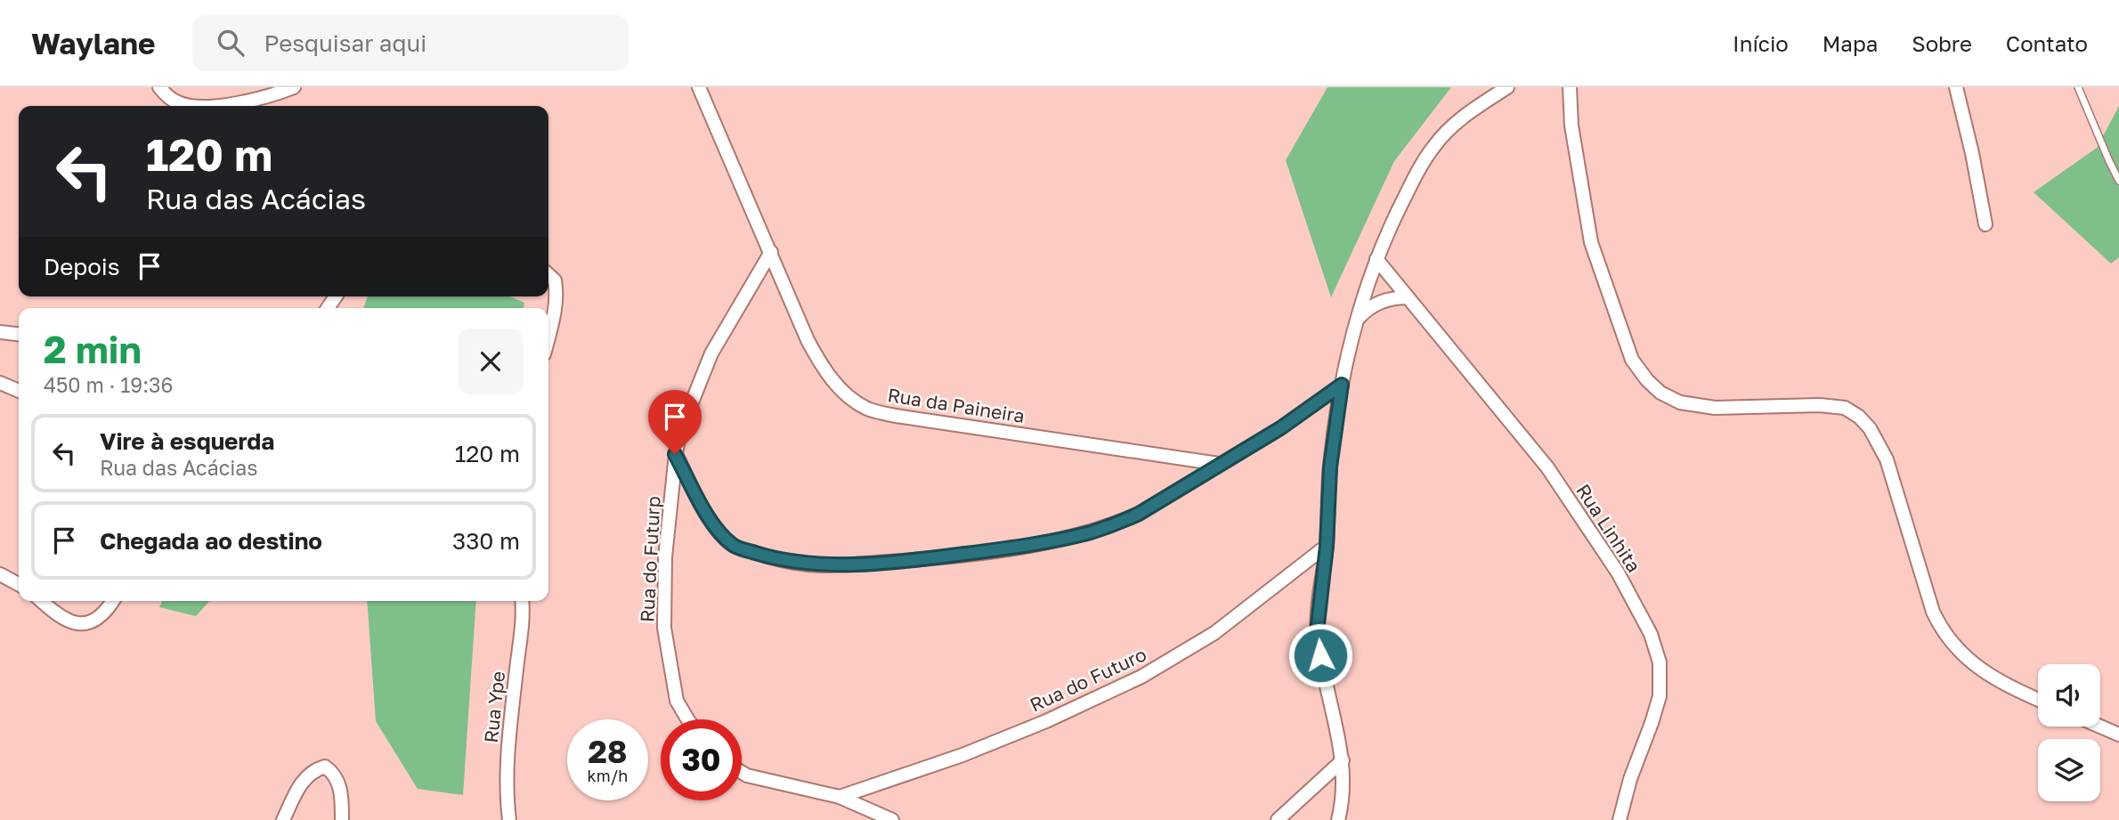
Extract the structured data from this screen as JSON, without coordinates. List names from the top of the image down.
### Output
{
  "streets": {
    "street": [
      "Rua da Paineira",
      "Rua Linhita",
      "Rua do Futurp",
      "Rua do Futuro",
      "Rua Ype"
    ]
  },
  "crossings": [
    ["Rua da Paineira", "Rua do Futurp"]
  ],
  "page": {
    "header": "Waylane",
    "search": "Pesquisar aqui",
    "nav": [
      "Início",
      "Mapa",
      "Sobre",
      "Contato"
    ],
    "turn": ["120 m", "Rua das Acácias"],
    "then": "Depois",
    "heading": ["2 min", "450 m · 19:36"],
    "list": [
      {
        "name": "Vire à esquerda",
        "note": "Rua das Acácias",
        "value": "120 m"
      },
      {
        "name": "Chegada ao destino",
        "value": "330 m"
      }
    ],
    "speed": "28 km/h",
    "limit": "30"
  }
}
